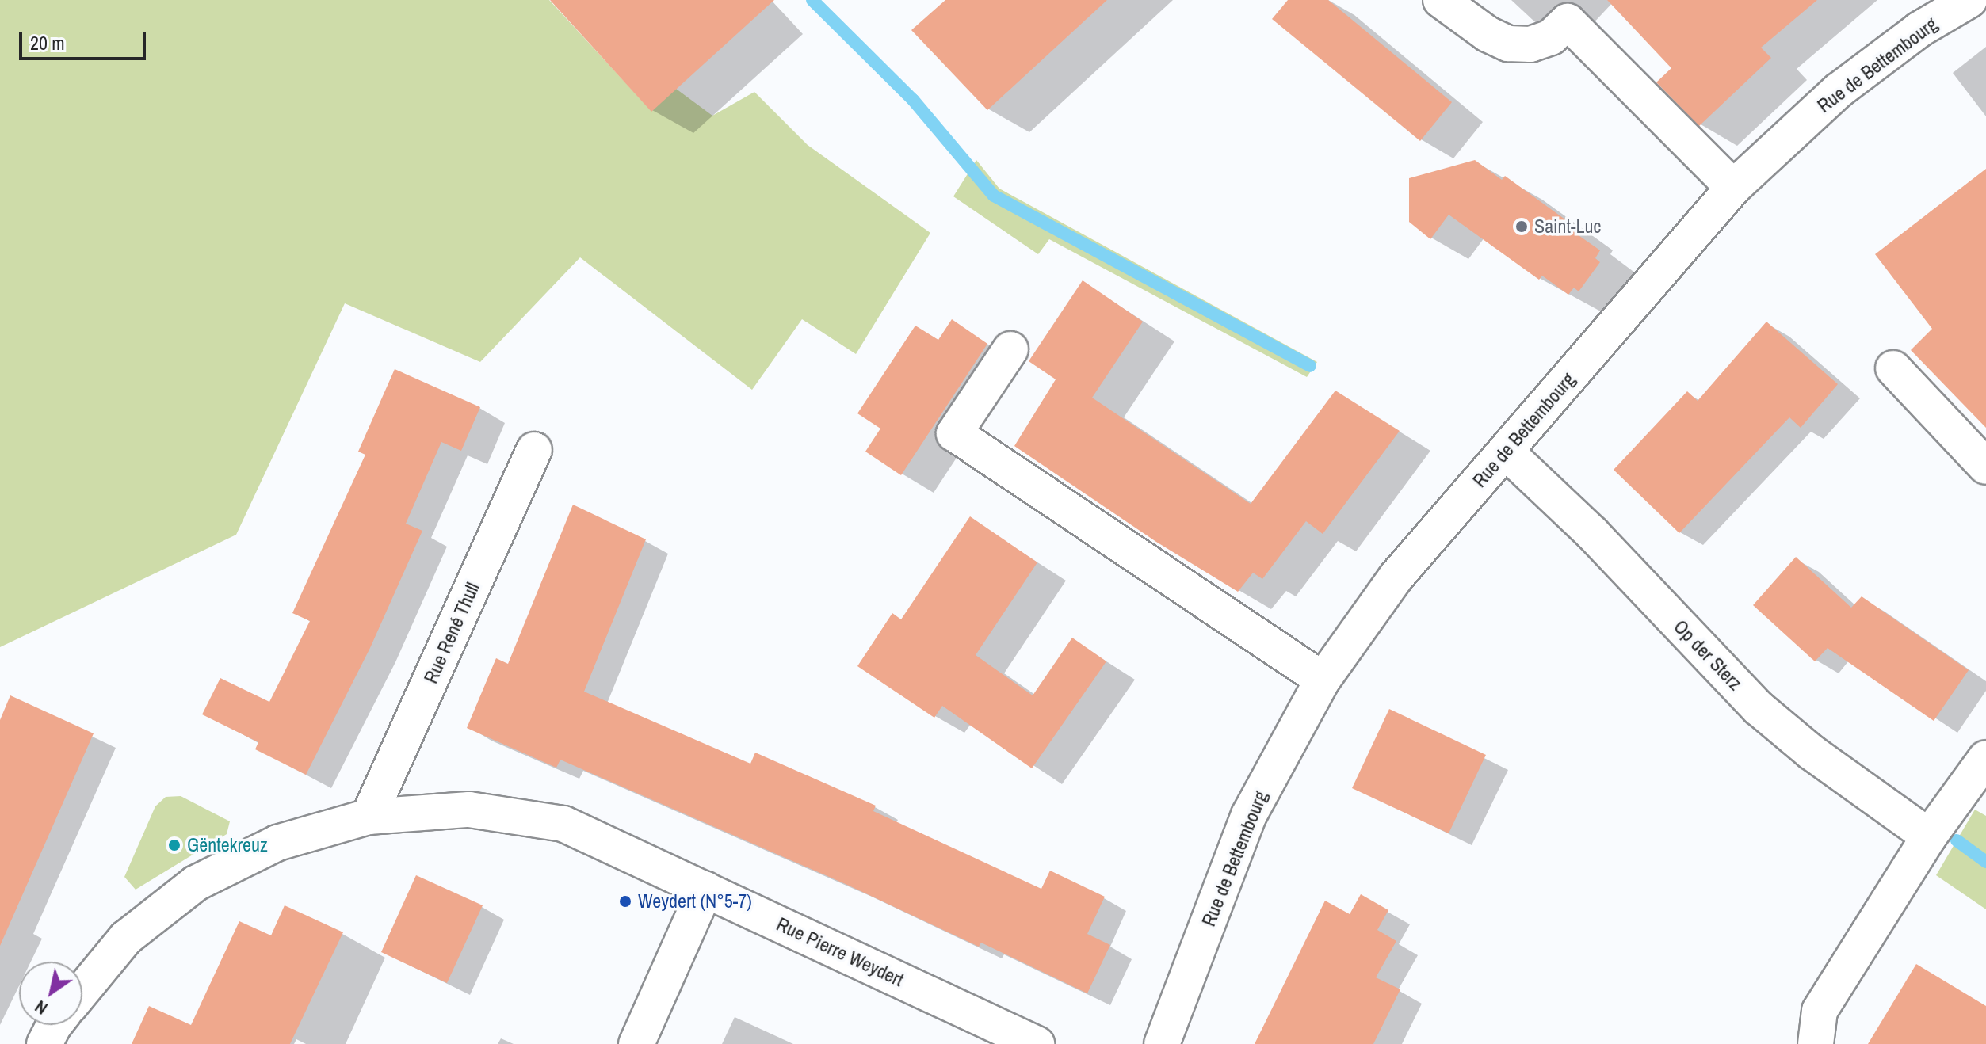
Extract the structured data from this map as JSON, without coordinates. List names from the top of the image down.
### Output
{
  "streets": {
    "street": [
      "Rue de Bettembourg",
      "Rue René Thull",
      "Op der Sterz",
      "Rue Pierre Weydert"
    ]
  },
  "crossings": [
    ["Rue de Bettembourg", "Op der Sterz"],
    ["Rue René Thull", "Rue Pierre Weydert"]
  ],
  "places": ["Saint-Luc", "Gëntekreuz", "Weydert (N°5-7)"],
  "scale_bar": "20 m",
  "north": "bottom left"
}
